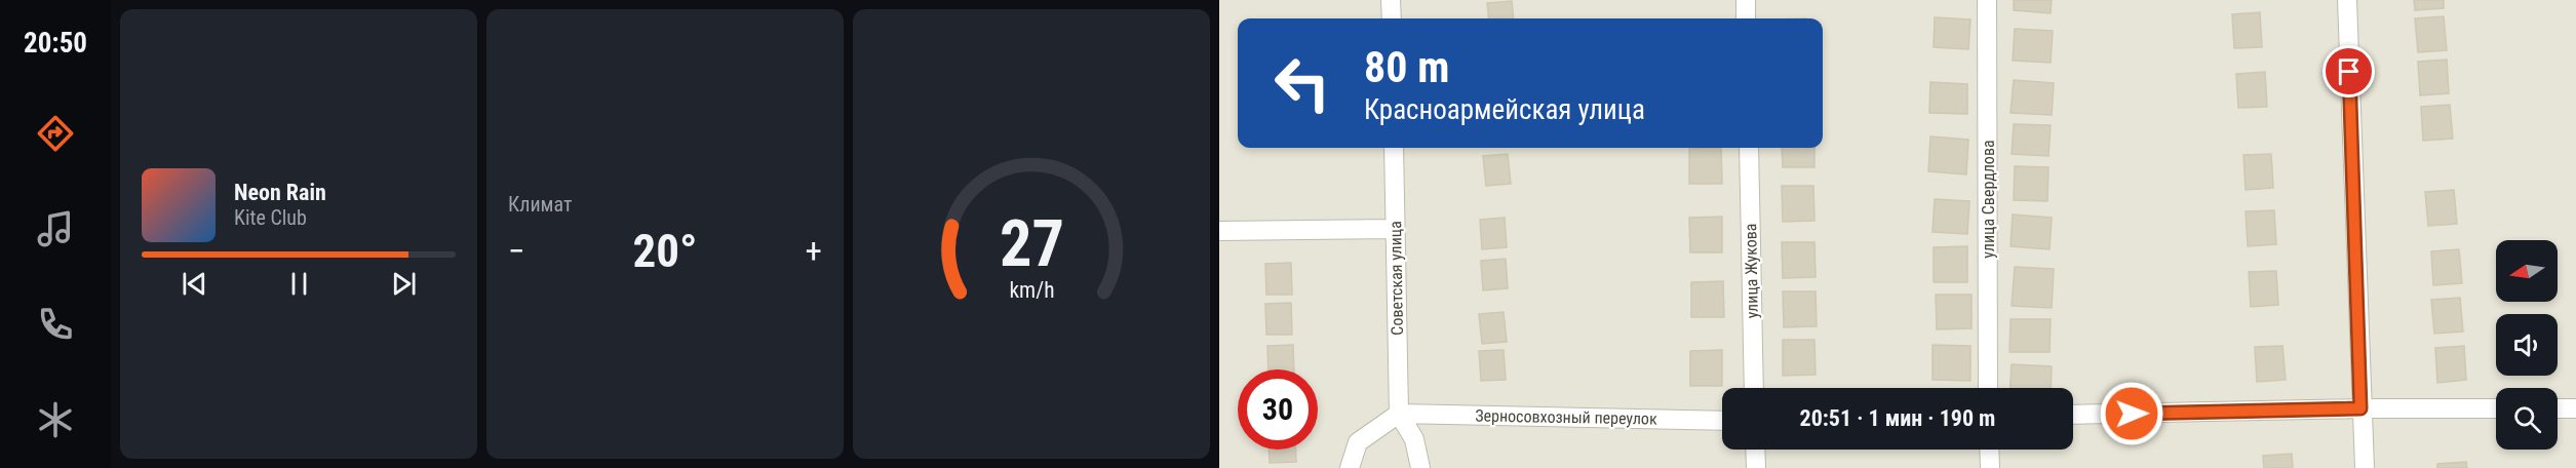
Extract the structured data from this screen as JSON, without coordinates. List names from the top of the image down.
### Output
{
  "streets": {
    "street": [
      "улица Свердлова",
      "улица Жукова",
      "Советская улица",
      "Зерносовхозный переулок"
    ]
  },
  "crossings": [
    ["Советская улица", "Зерносовхозный переулок"]
  ],
  "north": "left",
  "page": {
    "tabs": "20:50",
    "tile": "Климат",
    "turn": ["80 m", "Красноармейская улица"],
    "song": ["Neon Rain", "Kite Club"],
    "heat": ["−", "20°", "+"],
    "limit": "30",
    "trip": "20:51 · 1 мин · 190 m",
    "gauge": ["27", "km/h"]
  }
}
